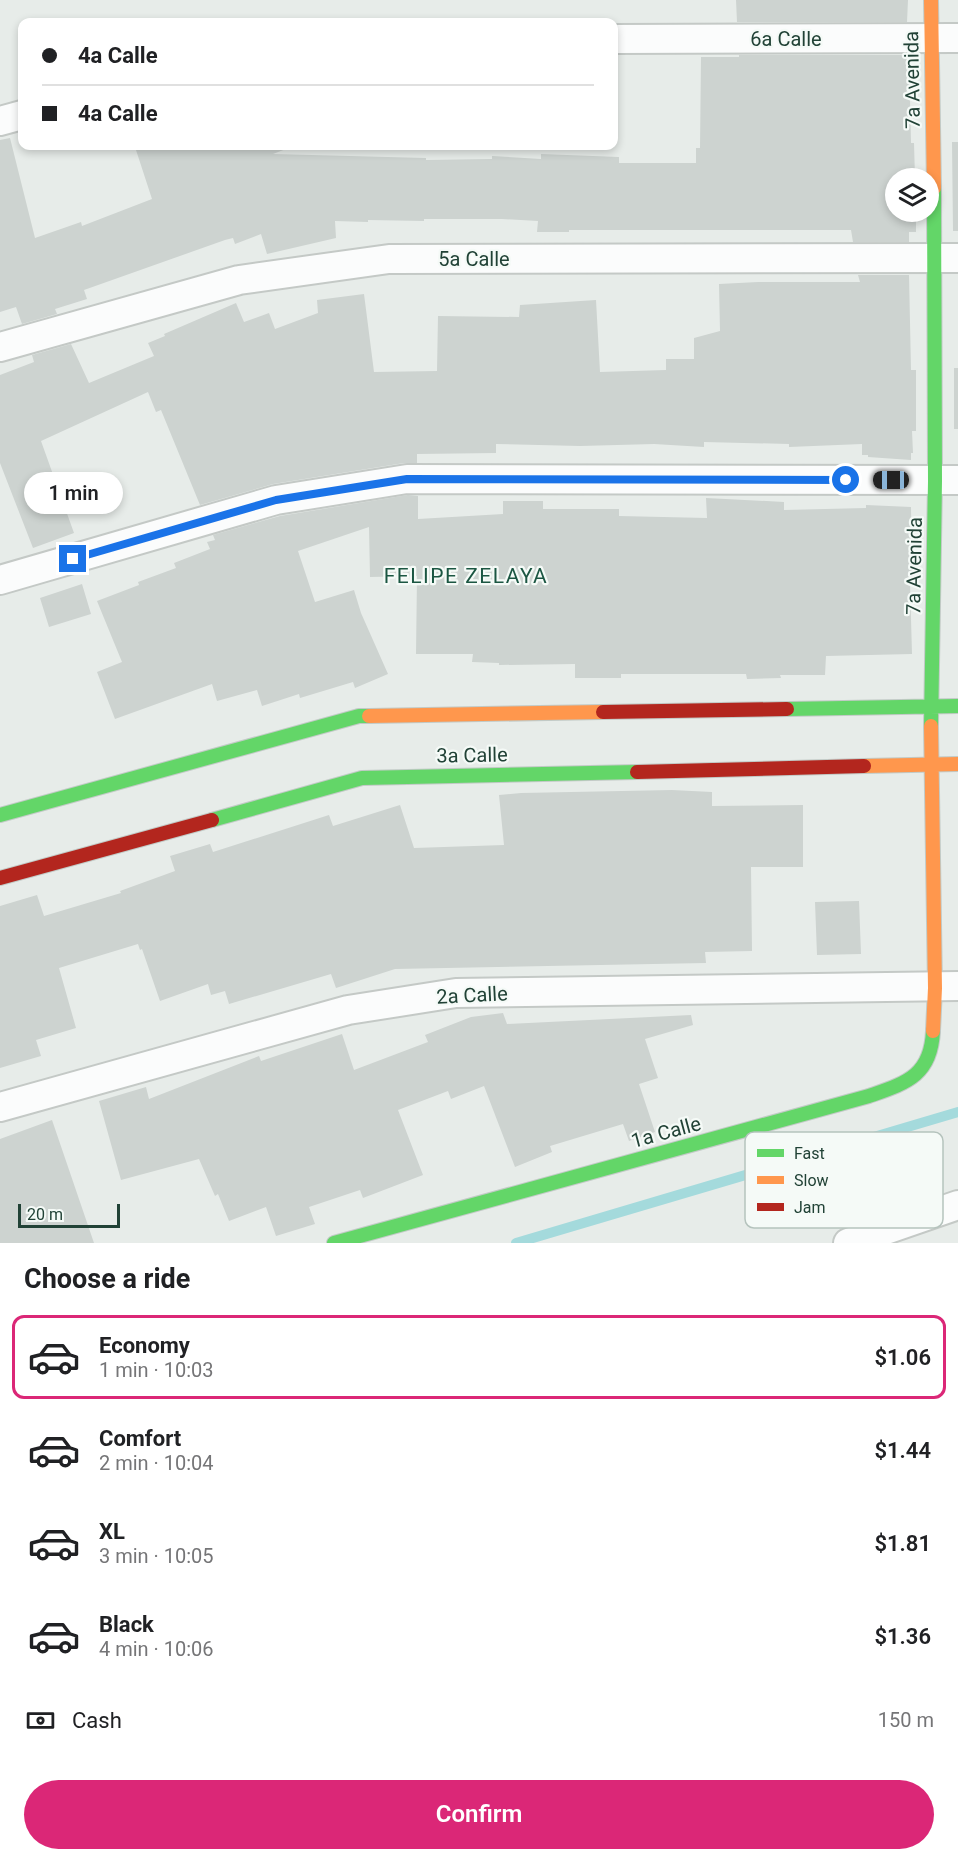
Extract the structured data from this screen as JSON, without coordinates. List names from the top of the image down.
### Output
{
  "streets": {
    "street": [
      "6a Calle",
      "7a Avenida",
      "5a Calle",
      "3a Calle",
      "2a Calle",
      "1a Calle"
    ]
  },
  "crossings": [
    ["6a Calle", "7a Avenida"],
    ["7a Avenida", "5a Calle"],
    ["7a Avenida", "3a Calle"],
    ["7a Avenida", "2a Calle"],
    ["7a Avenida", "1a Calle"],
    ["2a Calle", "1a Calle"]
  ],
  "districts": ["FELIPE ZELAYA"],
  "legend": ["Fast", "Slow", "Jam"],
  "scale_bar": "20 m",
  "page": {
    "banner": ["4a Calle", "4a Calle"],
    "bubble": "1 min",
    "scale": "20 m",
    "heading": "Choose a ride",
    "list": [
      {
        "name": "Economy",
        "note": "1 min · 10:03",
        "value": "$1.06"
      },
      {
        "name": "Comfort",
        "note": "2 min · 10:04",
        "value": "$1.44"
      },
      {
        "name": "XL",
        "note": "3 min · 10:05",
        "value": "$1.81"
      },
      {
        "name": "Black",
        "note": "4 min · 10:06",
        "value": "$1.36"
      }
    ],
    "pay": ["Cash", "150 m"],
    "buttons": "Confirm"
  }
}
